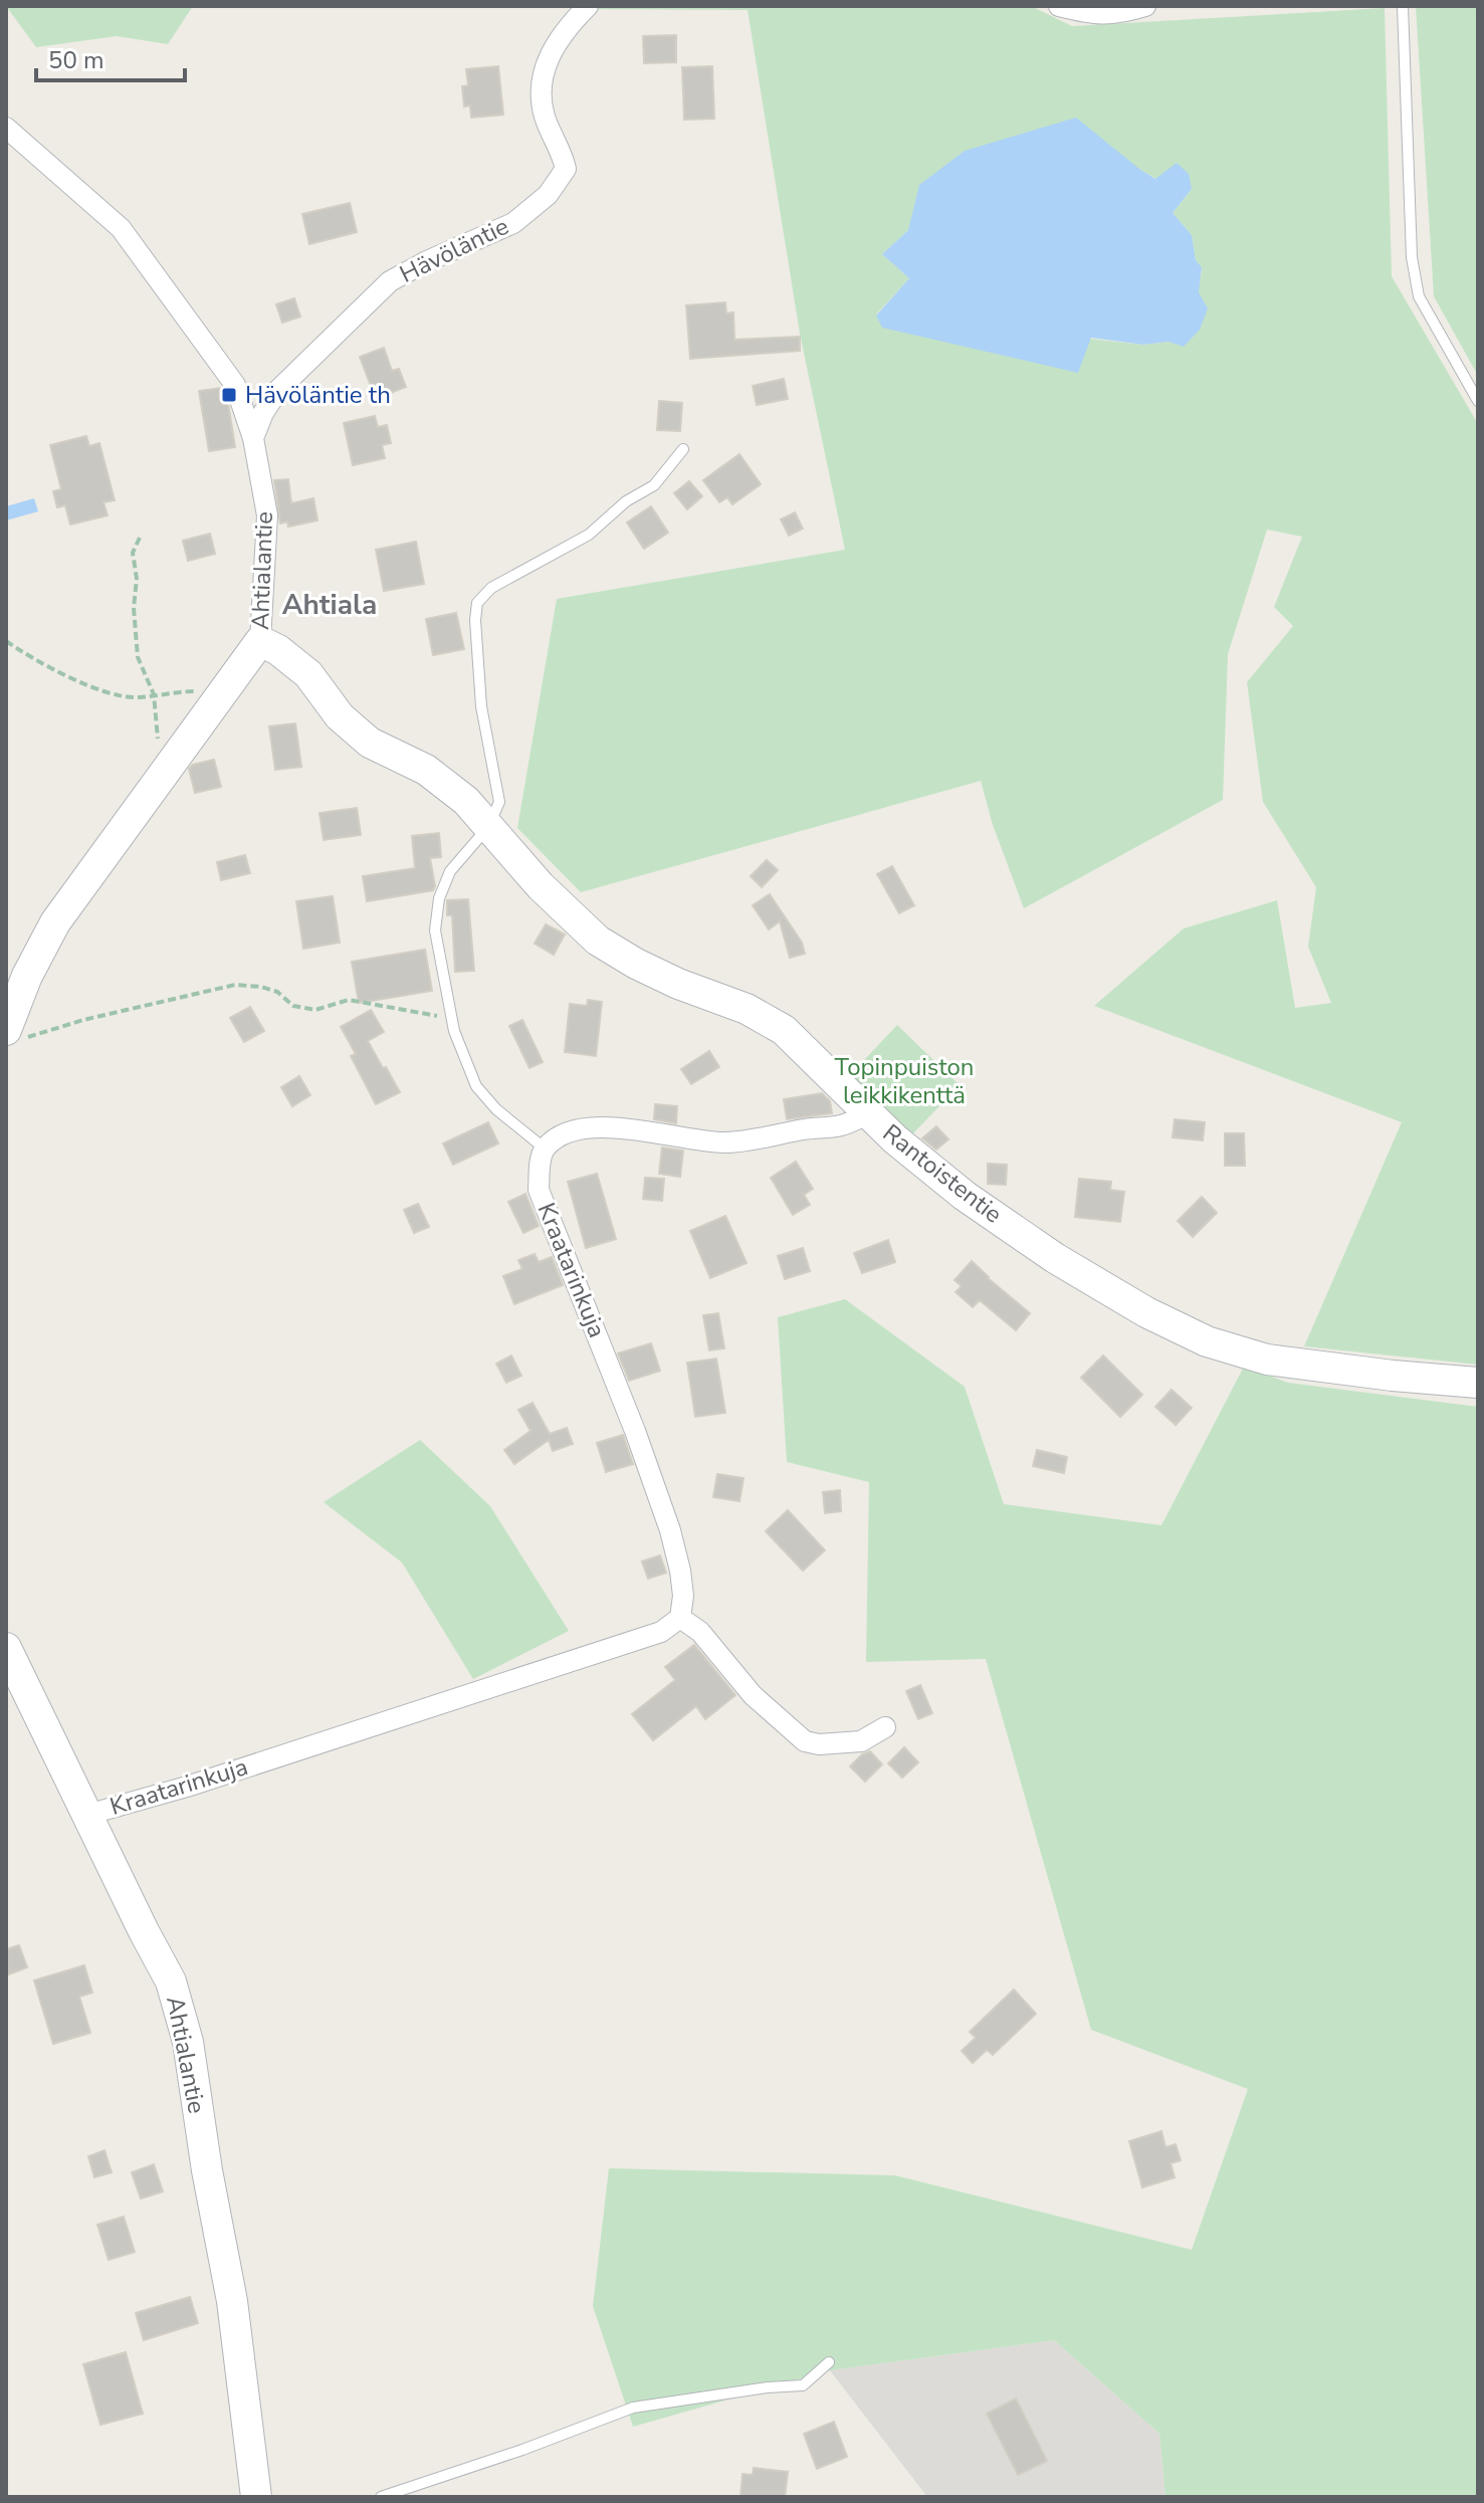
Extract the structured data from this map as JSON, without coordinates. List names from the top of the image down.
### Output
{
  "streets": {
    "street": [
      "Hävöläntie",
      "Ahtialantie",
      "Rantoistentie",
      "Kraatarinkuja"
    ]
  },
  "crossings": [
    ["Hävöläntie", "Ahtialantie"],
    ["Ahtialantie", "Rantoistentie"],
    ["Ahtialantie", "Kraatarinkuja"]
  ],
  "districts": ["Ahtiala"],
  "parks": ["Topinpuiston leikkikenttä"],
  "places": {
    "transit": ["Hävöläntie th"]
  },
  "scale_bar": "50 m"
}
